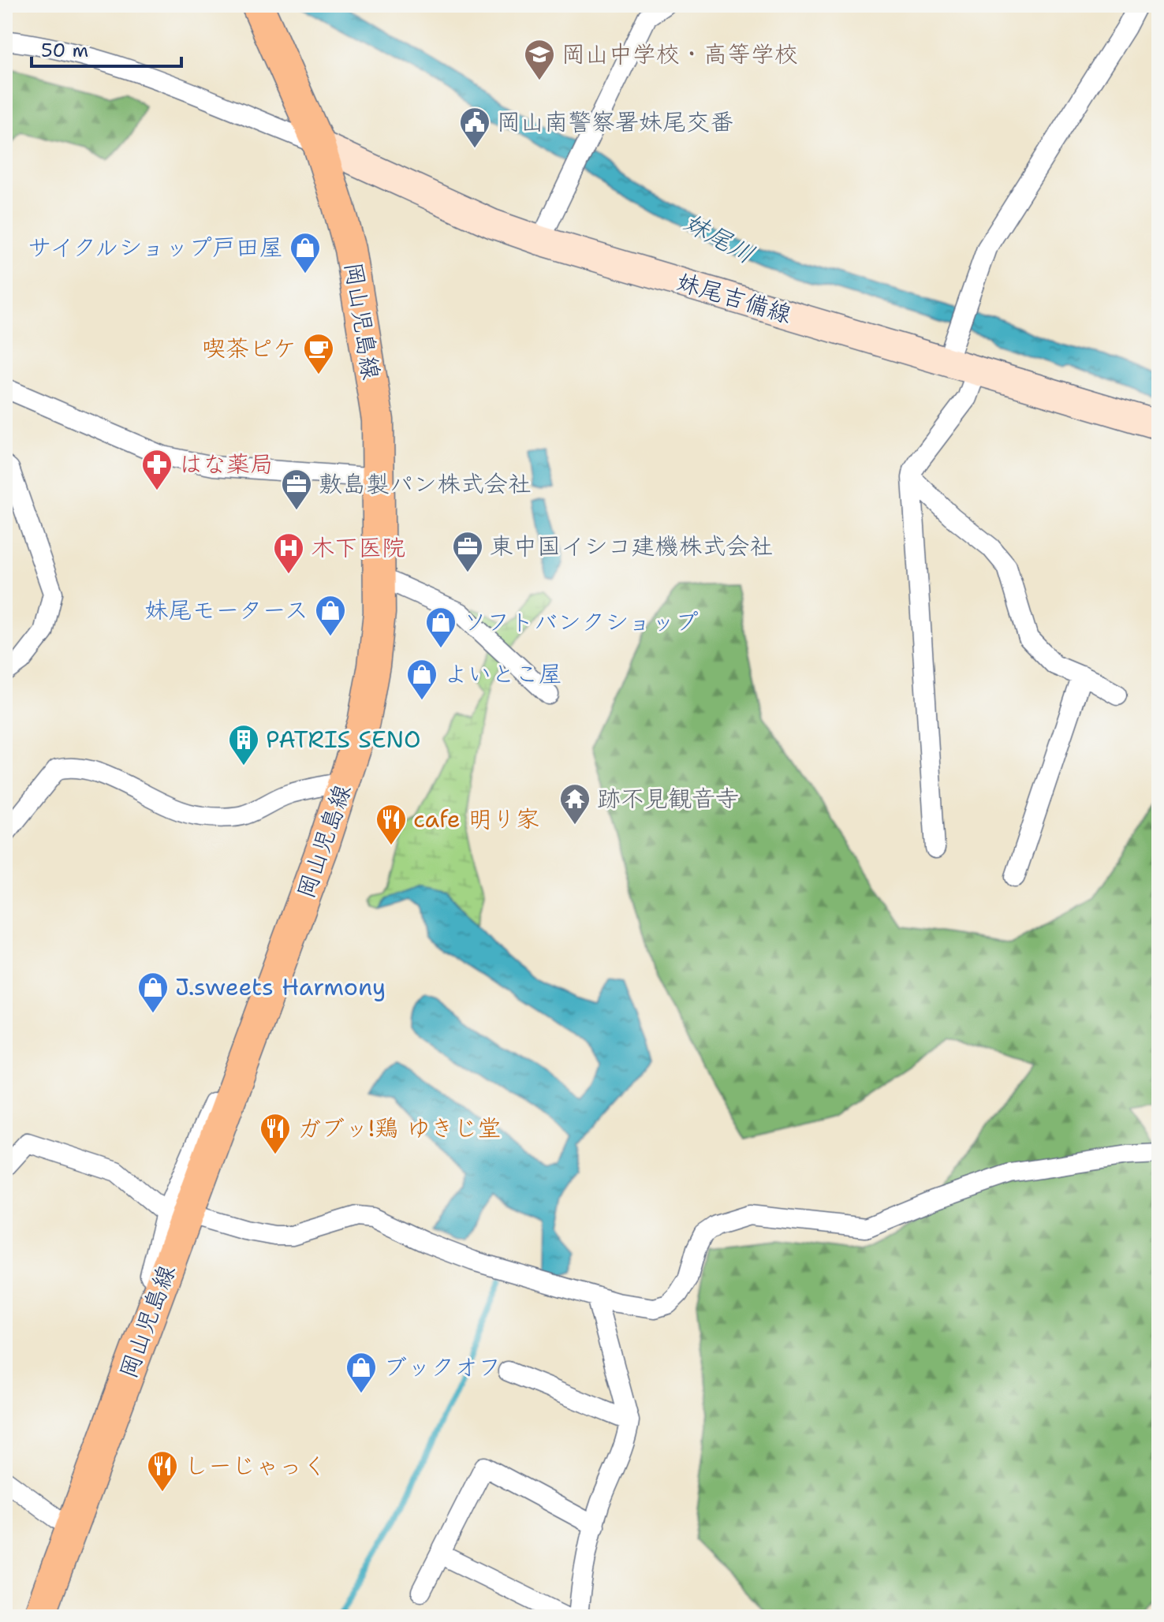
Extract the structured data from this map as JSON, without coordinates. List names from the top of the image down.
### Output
{
  "streets": {
    "main road": ["妹尾吉備線", "岡山児島線"]
  },
  "crossings": [
    ["妹尾吉備線", "岡山児島線"]
  ],
  "water": ["妹尾川"],
  "places": {
    "school or university": ["岡山中学校・高等学校"],
    "public building": ["岡山南警察署妹尾交番"],
    "shop": [
      "サイクルショップ戸田屋",
      "妹尾モータース",
      "ソフトバンクショップ",
      "よいとこ屋",
      "J.sweets Harmony",
      "ブックオフ"
    ],
    "cafe": ["喫茶ピケ"],
    "pharmacy": ["はな薬局"],
    "office": ["敷島製パン株式会社", "東中国イシコ建機株式会社"],
    "hospital": ["木下医院"],
    "building": ["PATRIS SENO"],
    "temple": ["跡不見観音寺"],
    "restaurant": ["cafe 明り家", "ガブッ!鶏 ゆきじ堂", "しーじゃっく"]
  },
  "scale_bar": "50 m"
}
